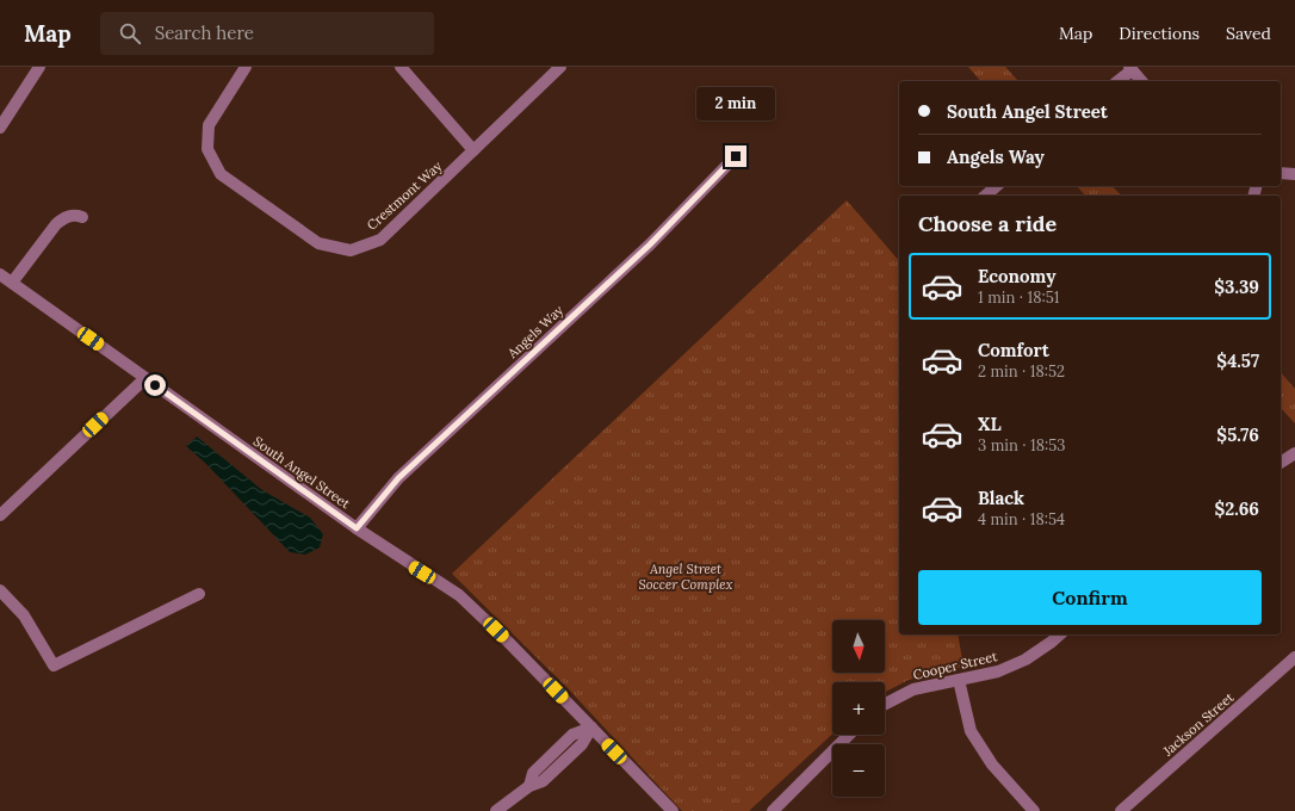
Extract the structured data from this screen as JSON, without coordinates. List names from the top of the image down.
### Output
{
  "streets": {
    "street": [
      "Crestmont Way",
      "Angels Way",
      "South Angel Street",
      "Cooper Street",
      "Jackson Street"
    ]
  },
  "crossings": [
    ["Angels Way", "South Angel Street"]
  ],
  "parks": ["Angel Street Soccer Complex"],
  "north": "bottom",
  "page": {
    "header": "Map",
    "search": "Search here",
    "nav": ["Map", "Directions", "Saved"],
    "banner": ["South Angel Street", "Angels Way"],
    "bubble": "2 min",
    "heading": "Choose a ride",
    "list": [
      {
        "name": "Economy",
        "note": "1 min · 18:51",
        "value": "$3.39"
      },
      {
        "name": "Comfort",
        "note": "2 min · 18:52",
        "value": "$4.57"
      },
      {
        "name": "XL",
        "note": "3 min · 18:53",
        "value": "$5.76"
      },
      {
        "name": "Black",
        "note": "4 min · 18:54",
        "value": "$2.66"
      }
    ],
    "buttons": "Confirm",
    "map_buttons": ["+", "−"]
  }
}
